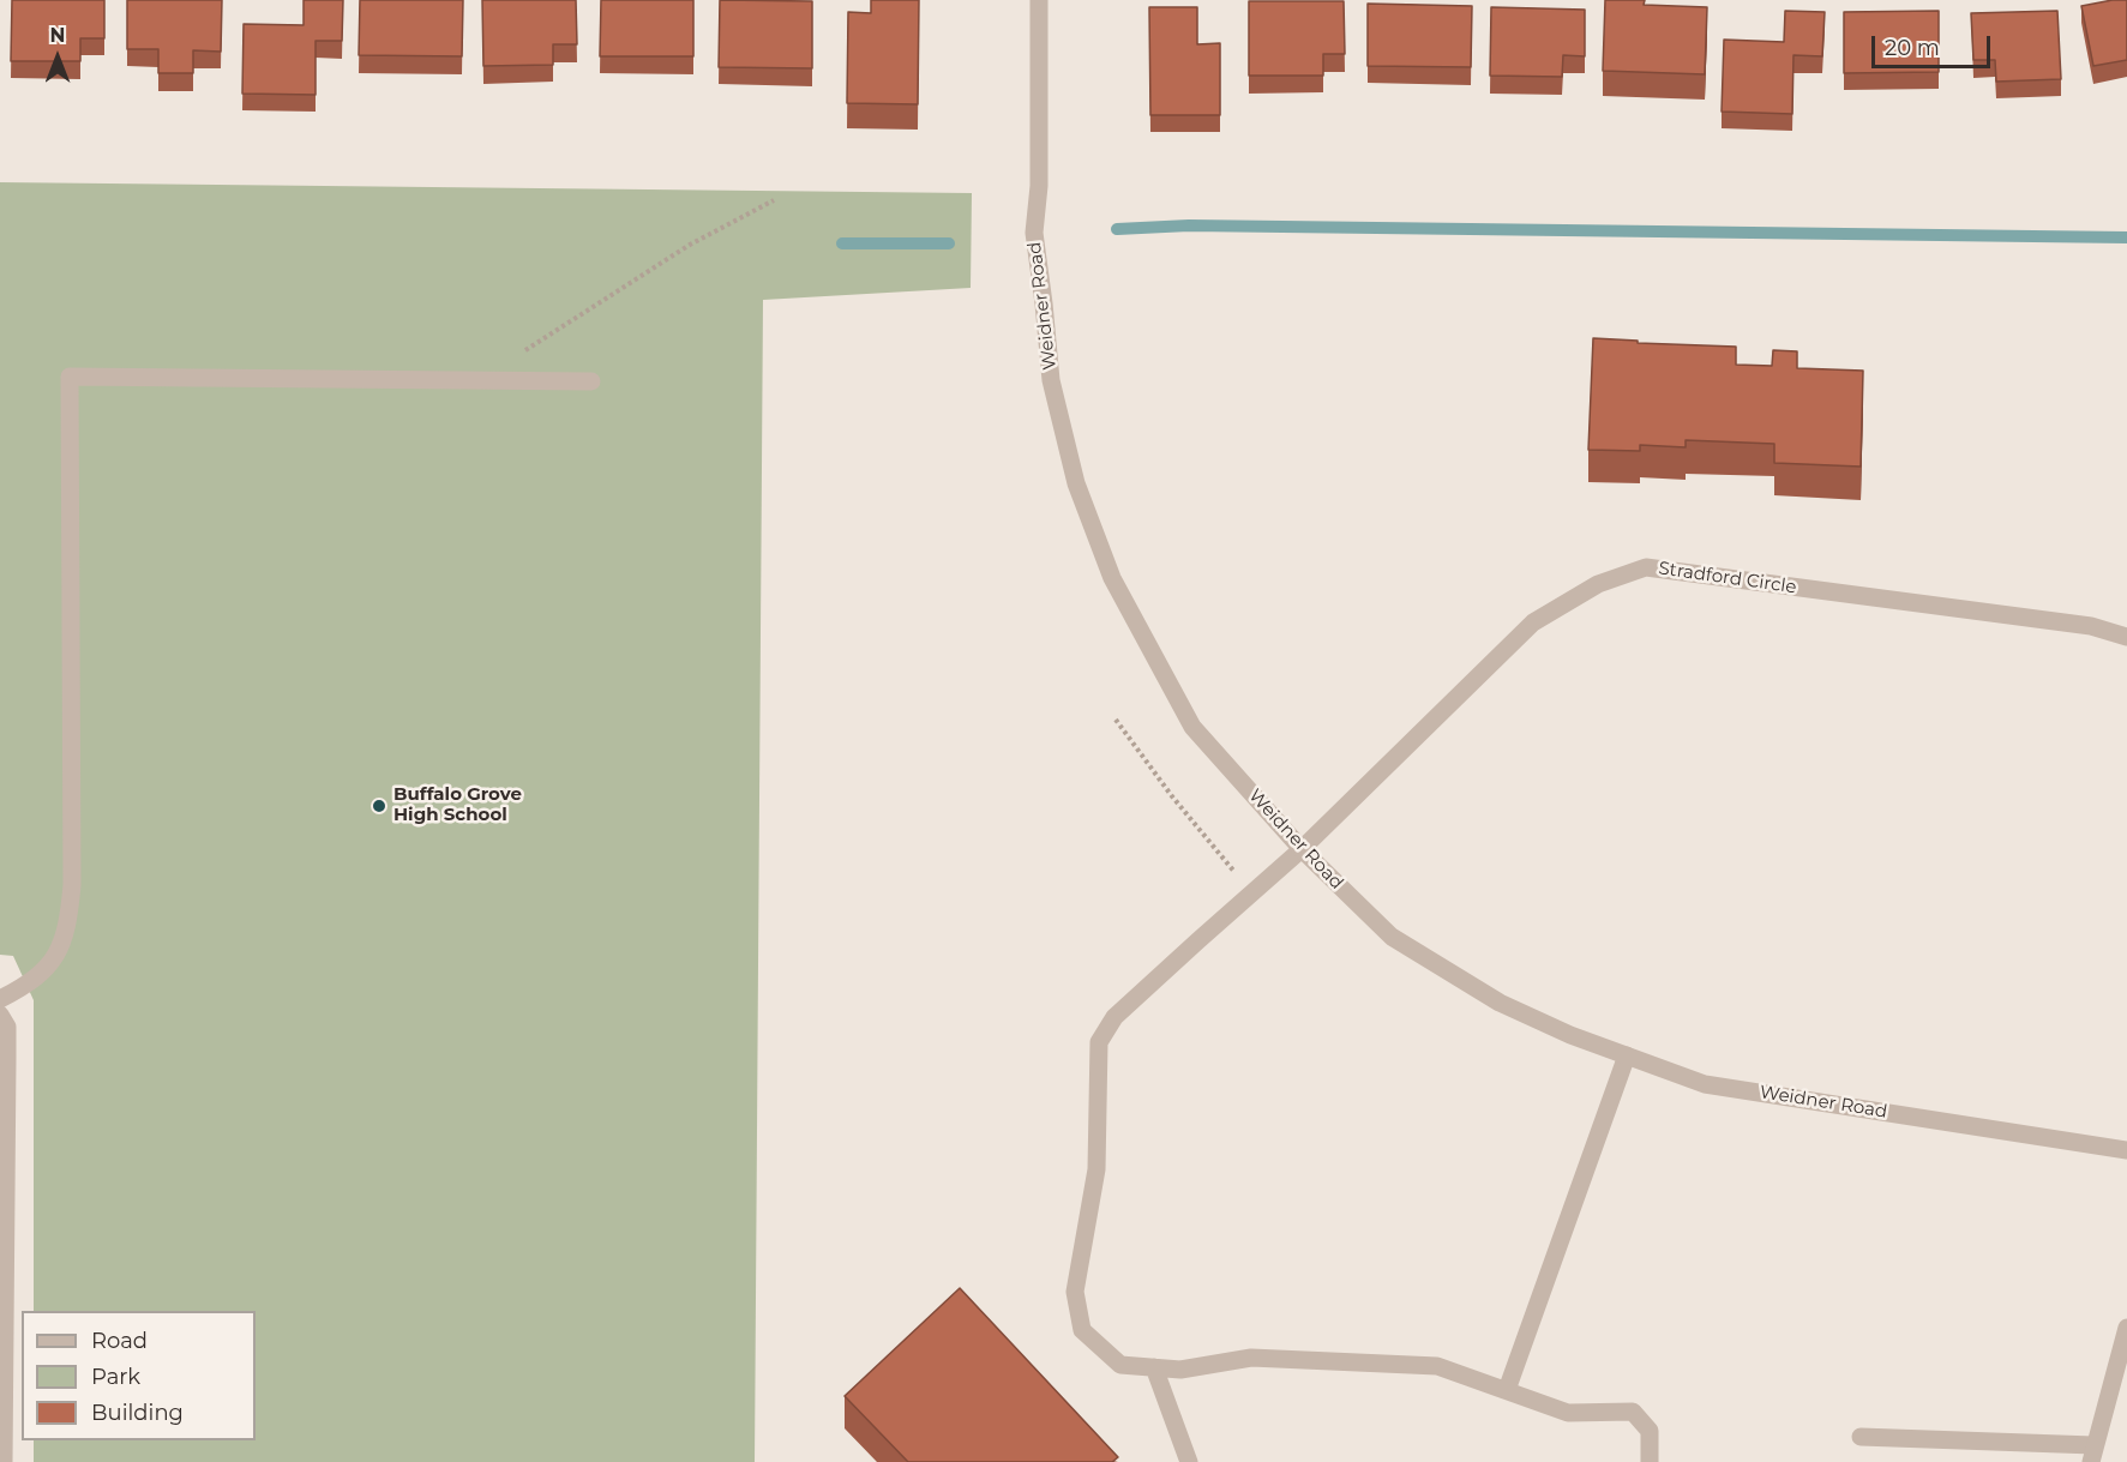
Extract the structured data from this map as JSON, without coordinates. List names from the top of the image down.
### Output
{
  "streets": {
    "street": ["Weidner Road", "Stradford Circle"]
  },
  "crossings": [
    ["Weidner Road", "Stradford Circle"]
  ],
  "places": ["Buffalo Grove High School"],
  "legend": ["Road", "Park", "Building"],
  "scale_bar": "20 m",
  "north": "top"
}
